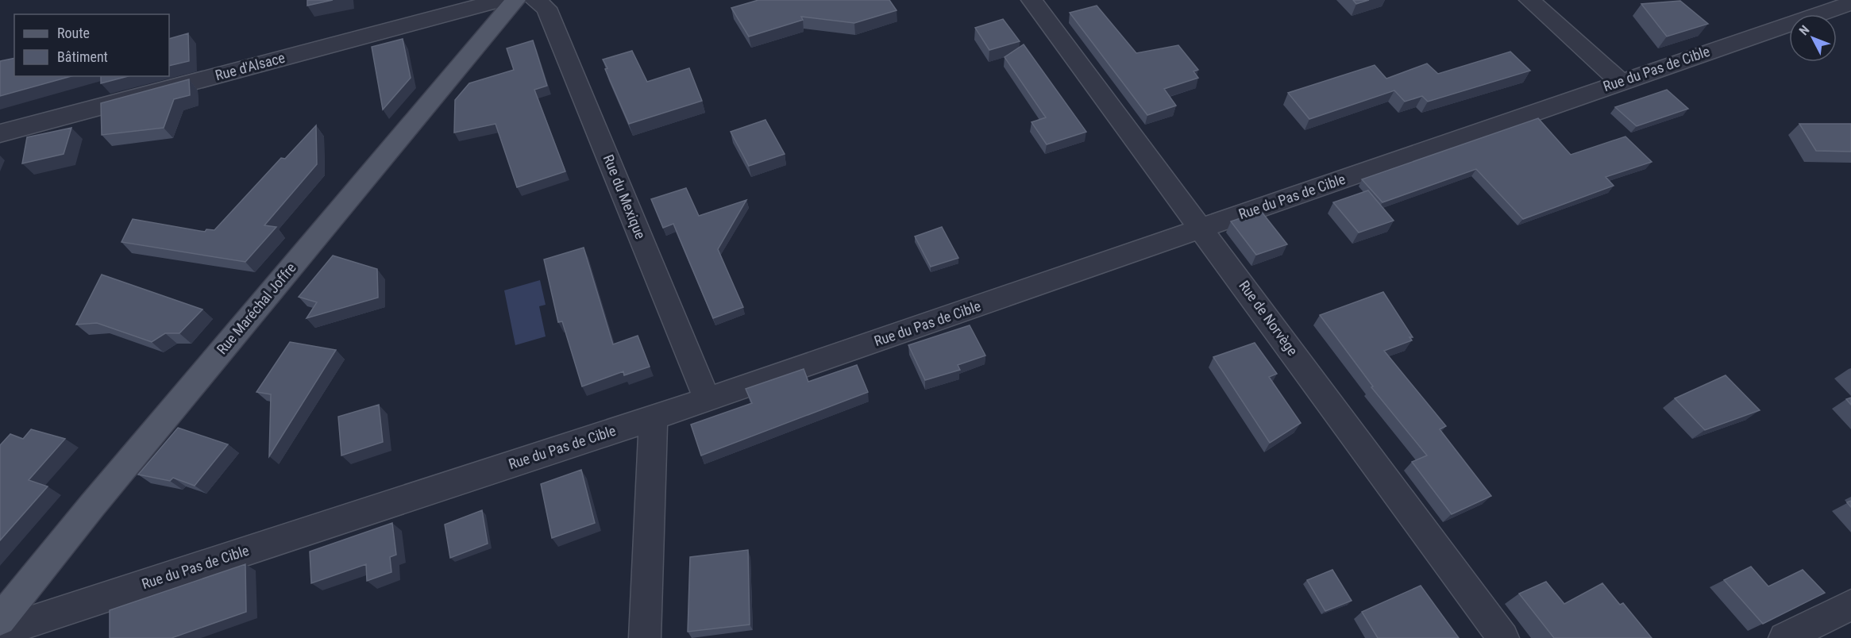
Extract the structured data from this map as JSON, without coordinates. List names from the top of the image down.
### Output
{
  "streets": {
    "main road": ["Rue Maréchal Joffre"],
    "street": [
      "Rue d'Alsace",
      "Rue du Pas de Cible",
      "Rue du Mexique",
      "Rue de Norvège"
    ]
  },
  "crossings": [
    ["Rue du Pas de Cible", "Rue du Mexique"],
    ["Rue du Pas de Cible", "Rue de Norvège"]
  ],
  "legend": ["Route", "Bâtiment"],
  "north": "top left"
}
